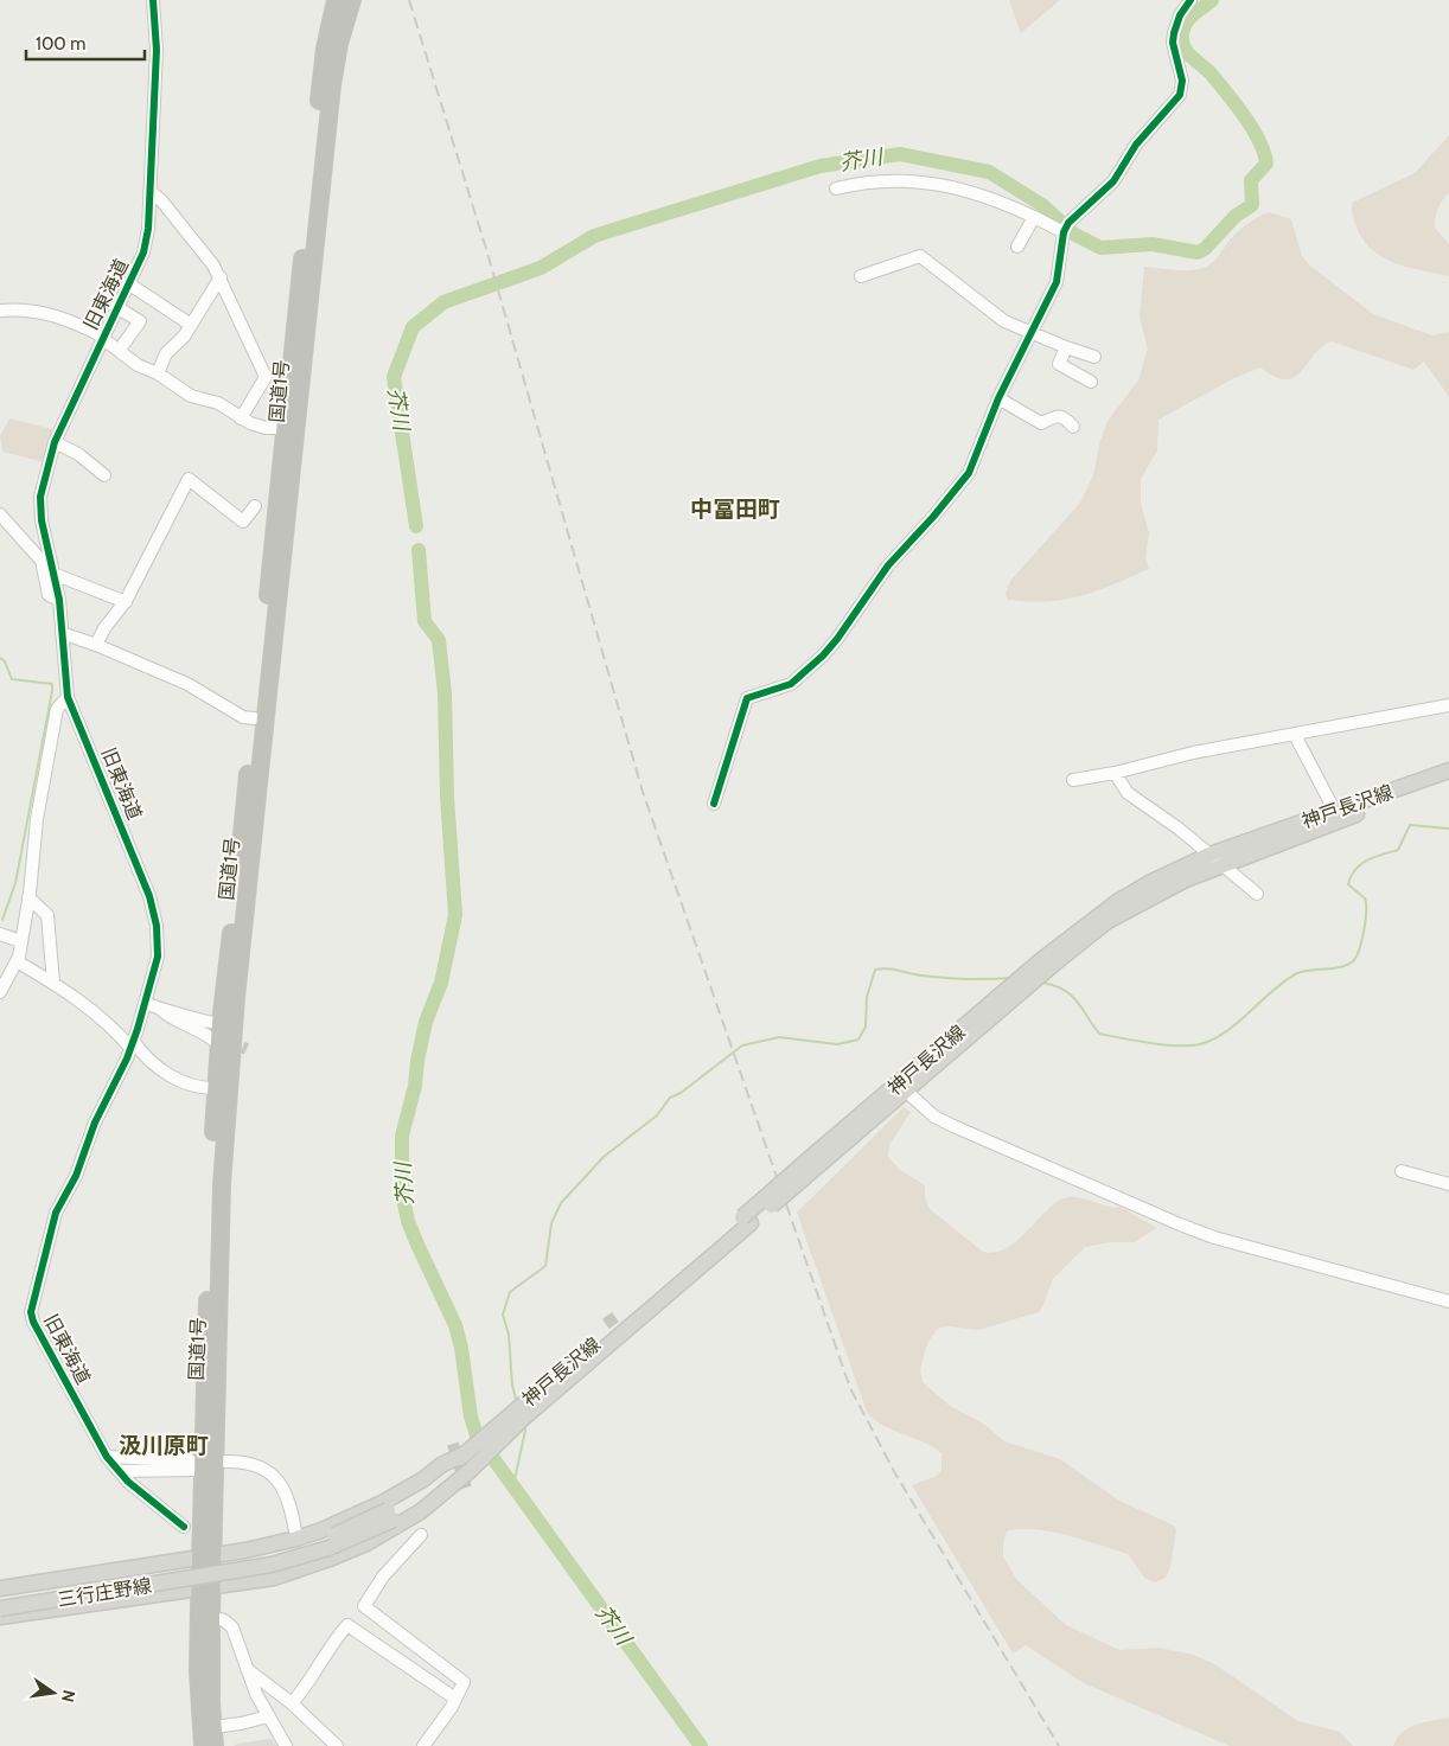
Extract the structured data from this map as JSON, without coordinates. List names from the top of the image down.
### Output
{
  "streets": {
    "highway": ["国道1号"],
    "main road": ["神戸長沢線", "三行庄野線"],
    "street": ["旧東海道"]
  },
  "crossings": [
    ["国道1号", "神戸長沢線"],
    ["国道1号", "三行庄野線"],
    ["神戸長沢線", "三行庄野線"]
  ],
  "districts": ["中冨田町", "汲川原町"],
  "water": ["芥川"],
  "scale_bar": "100 m",
  "north": "right"
}
